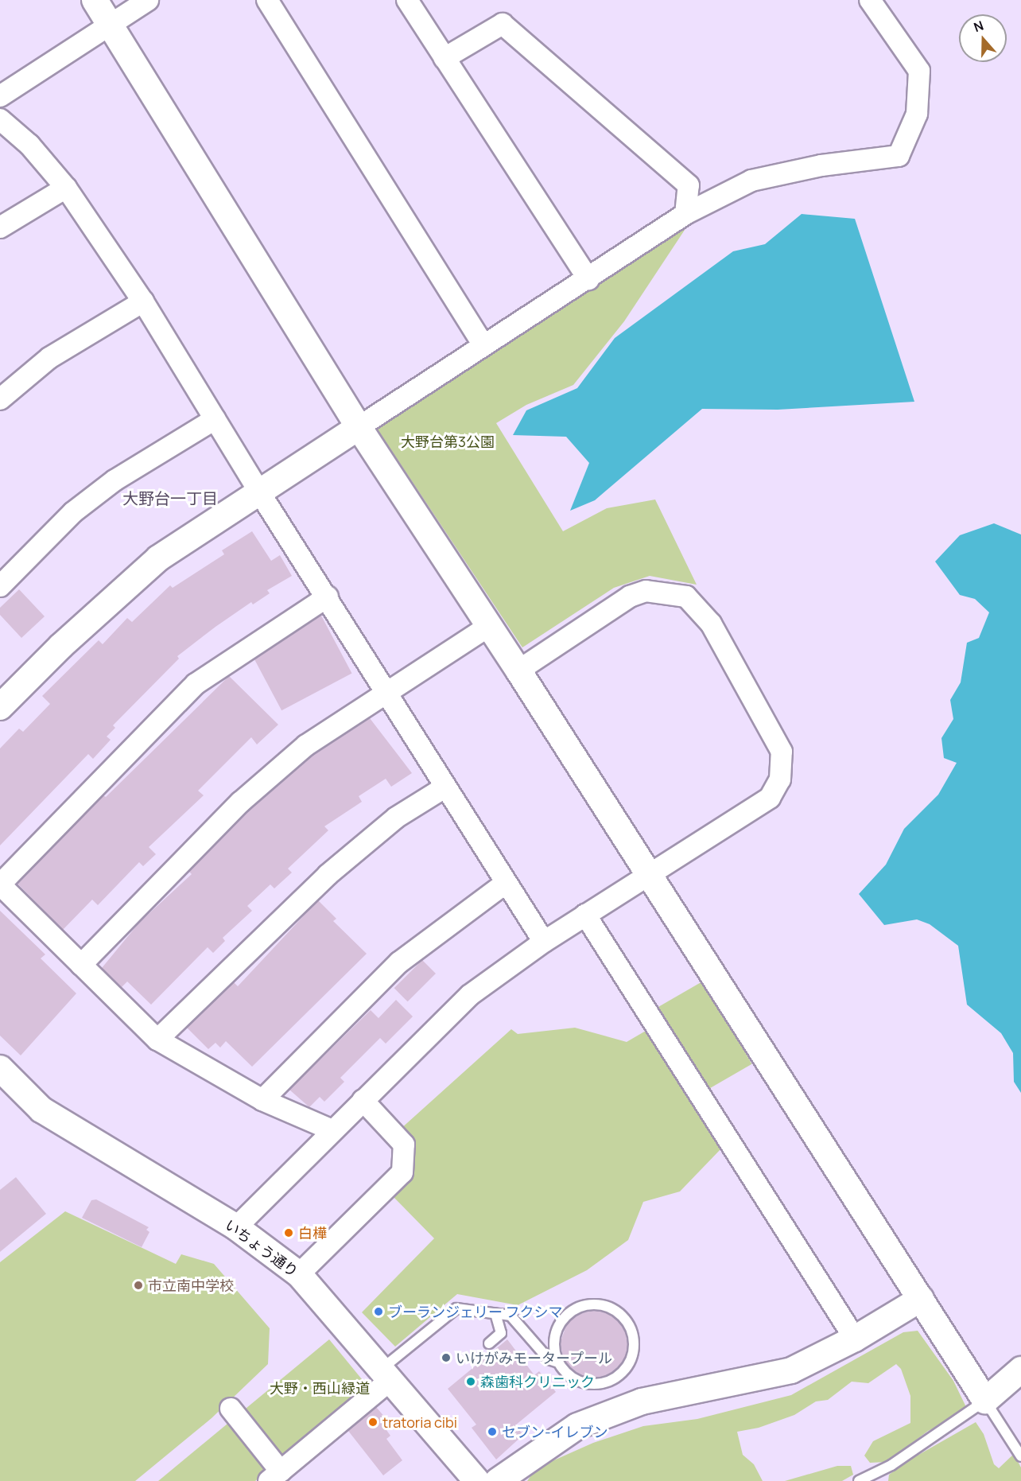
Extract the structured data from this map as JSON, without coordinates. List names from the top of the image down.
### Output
{
  "streets": {
    "street": ["いちょう通り"]
  },
  "districts": ["大野台一丁目"],
  "parks": ["大野台第3公園", "大野・西山緑道"],
  "places": [
    "白樺",
    "市立南中学校",
    "ブーランジェリー フクシマ",
    "いけがみモータープール",
    "森歯科クリニック",
    "tratoria cibi",
    "セブン-イレブン"
  ],
  "north": "top"
}
